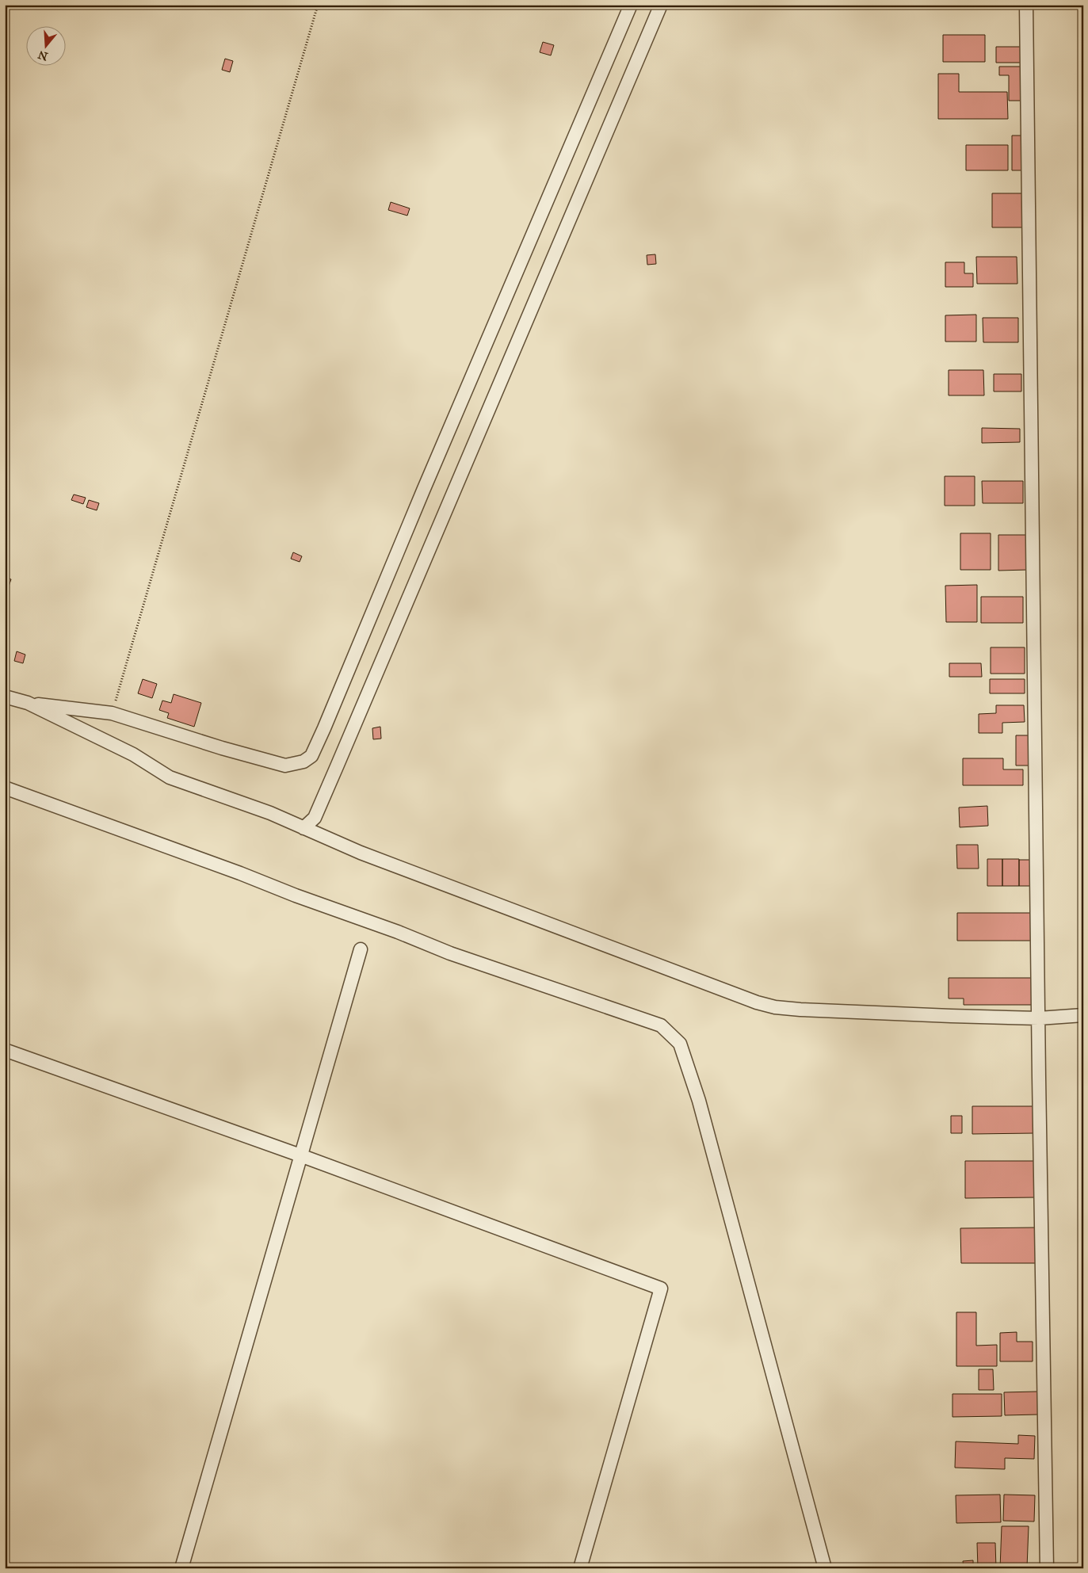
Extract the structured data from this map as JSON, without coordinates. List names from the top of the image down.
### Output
{
  "north": "bottom"
}
